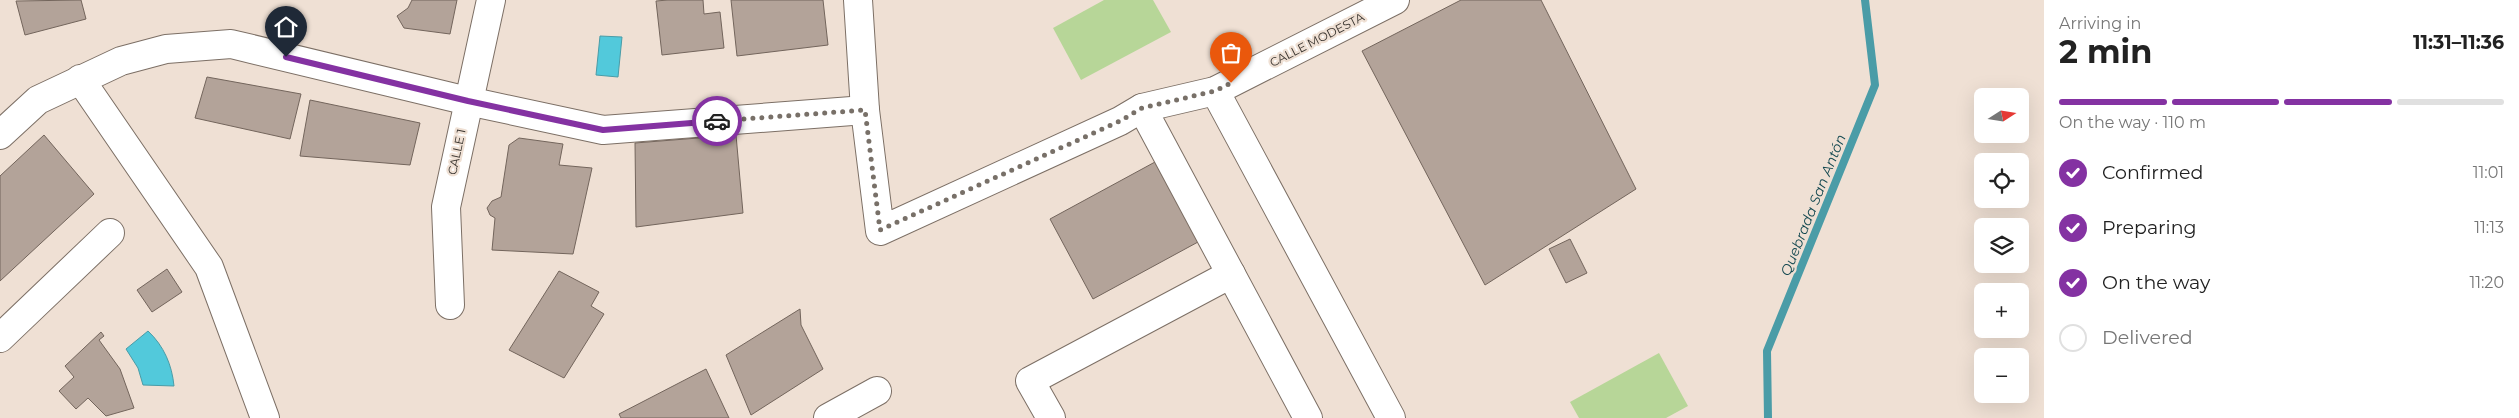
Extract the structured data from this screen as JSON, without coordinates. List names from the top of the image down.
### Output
{
  "streets": {
    "street": ["CALLE MODESTA", "CALLE 1"]
  },
  "water": ["Quebrada San Antón"],
  "north": "right",
  "page": {
    "heading": ["2 min", "Arriving in", "11:31–11:36"],
    "bar": "On the way · 110 m",
    "map_buttons": ["+", "−"],
    "list": [
      ["Confirmed", "11:01"],
      ["Preparing", "11:13"],
      ["On the way", "11:20"],
      "Delivered"
    ]
  }
}
